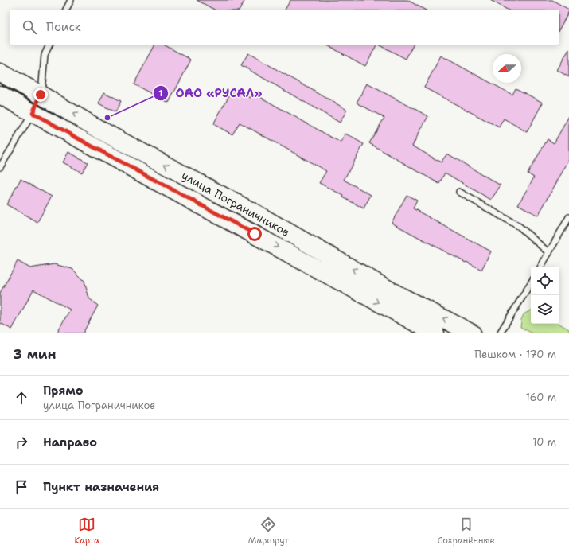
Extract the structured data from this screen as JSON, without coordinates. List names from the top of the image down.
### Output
{
  "streets": {
    "main road": ["улица Пограничников"]
  },
  "places": ["ОАО «РУСАЛ»"],
  "north": "left",
  "page": {
    "search": "Поиск",
    "heading": ["3 мин", "Пешком · 170 m"],
    "list": [
      ["Прямо", "улица Пограничников", "160 m"],
      ["Направо", "10 m"],
      "Пункт назначения"
    ],
    "nav": ["Карта", "Маршрут", "Сохранённые"]
  }
}
